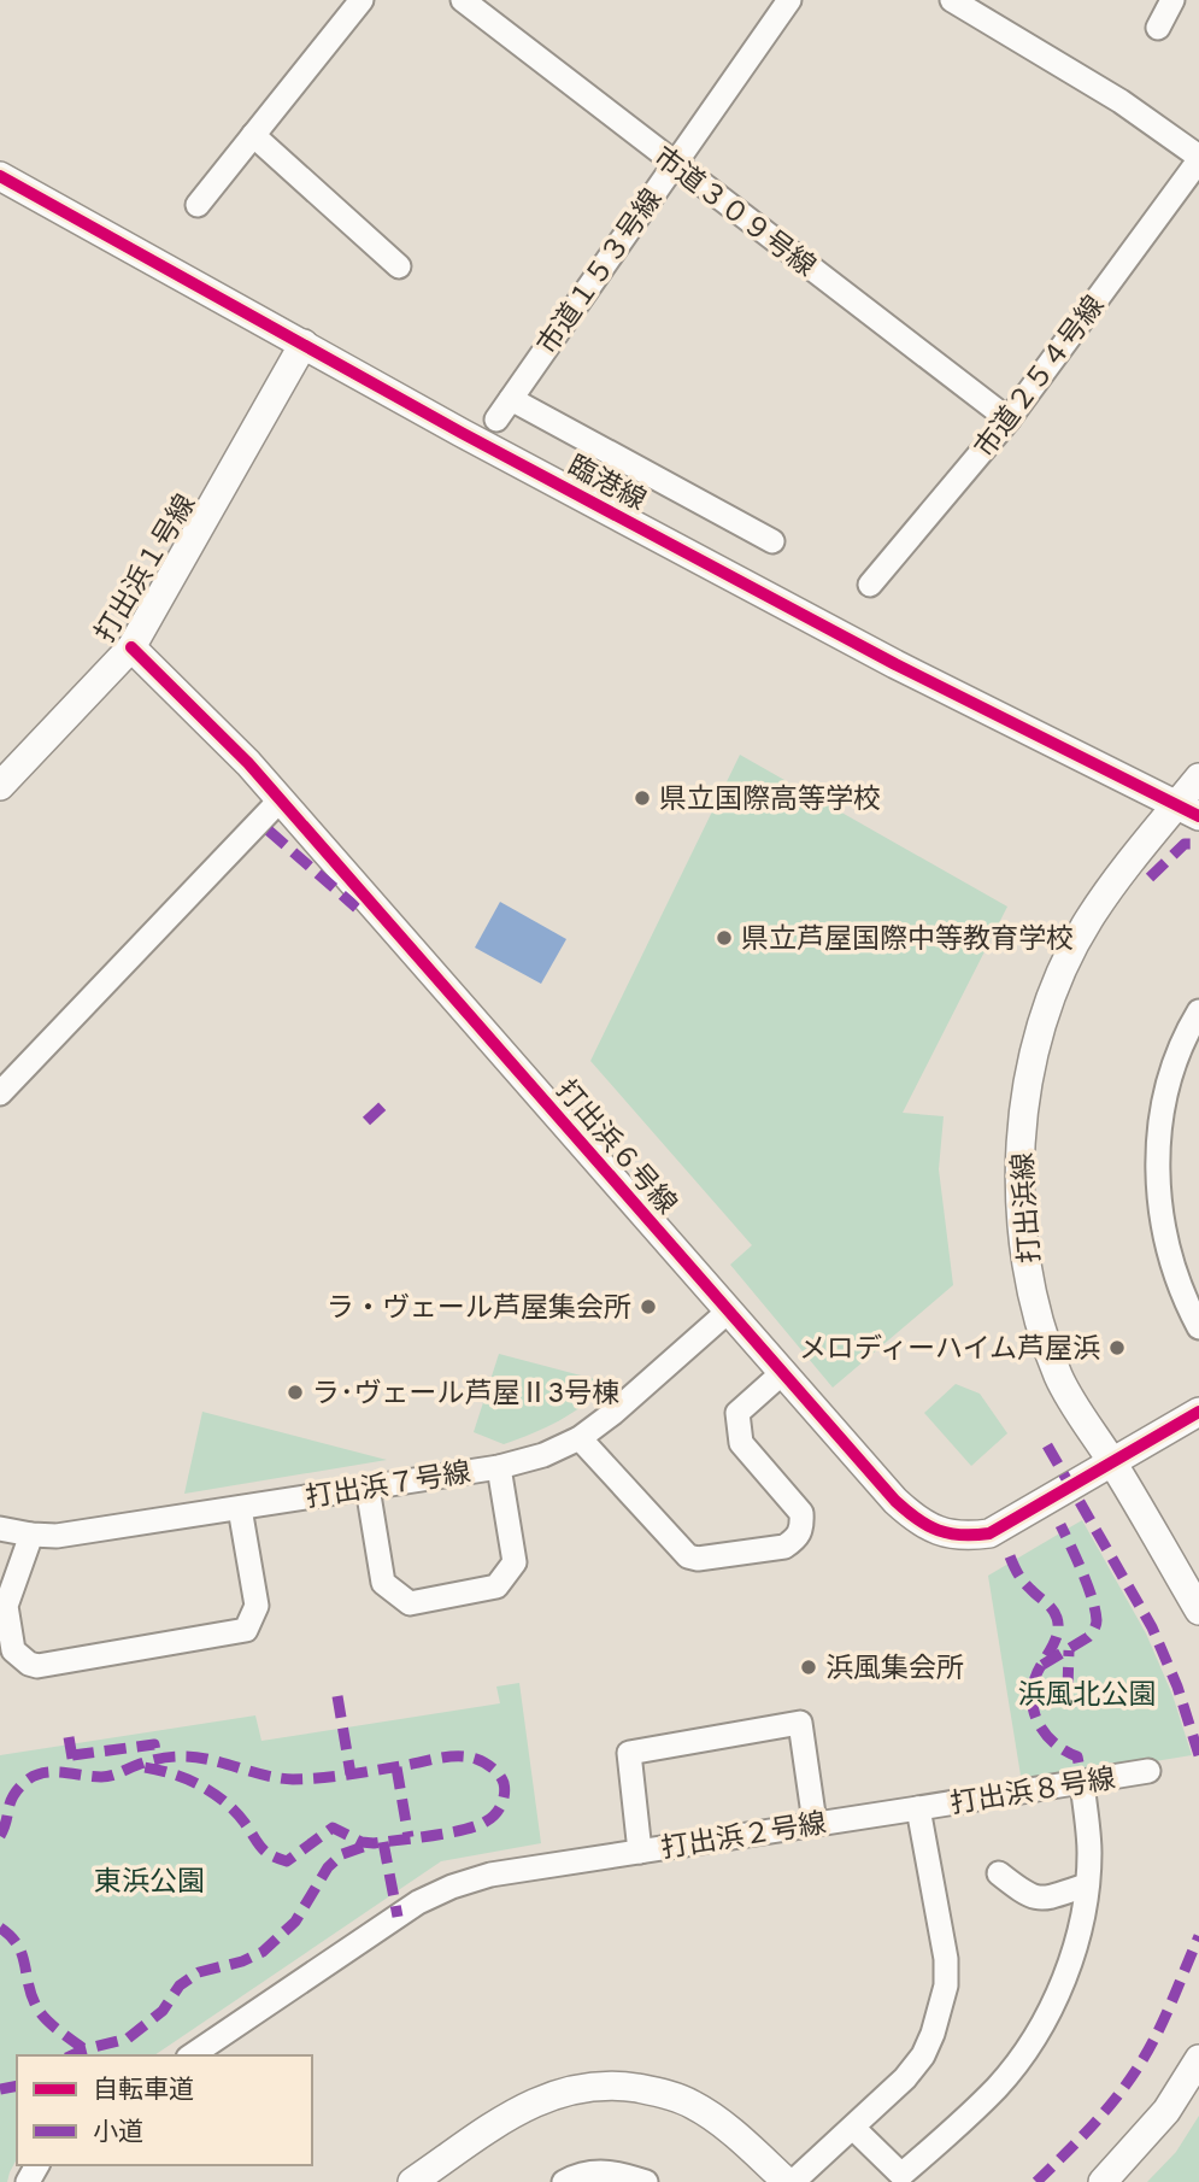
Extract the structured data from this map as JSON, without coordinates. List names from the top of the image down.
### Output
{
  "streets": {
    "street": [
      "市道３０９号線",
      "市道１５３号線",
      "市道２５４号線",
      "臨港線",
      "打出浜１号線",
      "打出浜６号線",
      "打出浜線",
      "打出浜７号線",
      "打出浜８号線",
      "打出浜２号線"
    ]
  },
  "crossings": [
    ["市道３０９号線", "市道１５３号線"],
    ["市道３０９号線", "市道２５４号線"],
    ["臨港線", "打出浜１号線"],
    ["臨港線", "打出浜線"],
    ["打出浜１号線", "打出浜６号線"],
    ["打出浜６号線", "打出浜線"],
    ["打出浜６号線", "打出浜７号線"],
    ["打出浜８号線", "打出浜２号線"]
  ],
  "parks": ["浜風北公園", "東浜公園"],
  "places": [
    "県立国際高等学校",
    "県立芦屋国際中等教育学校",
    "ラ・ヴェール芦屋集会所",
    "メロディーハイム芦屋浜",
    "ラ･ヴェール芦屋Ⅱ3号棟",
    "浜風集会所"
  ],
  "legend": ["自転車道", "小道"]
}
